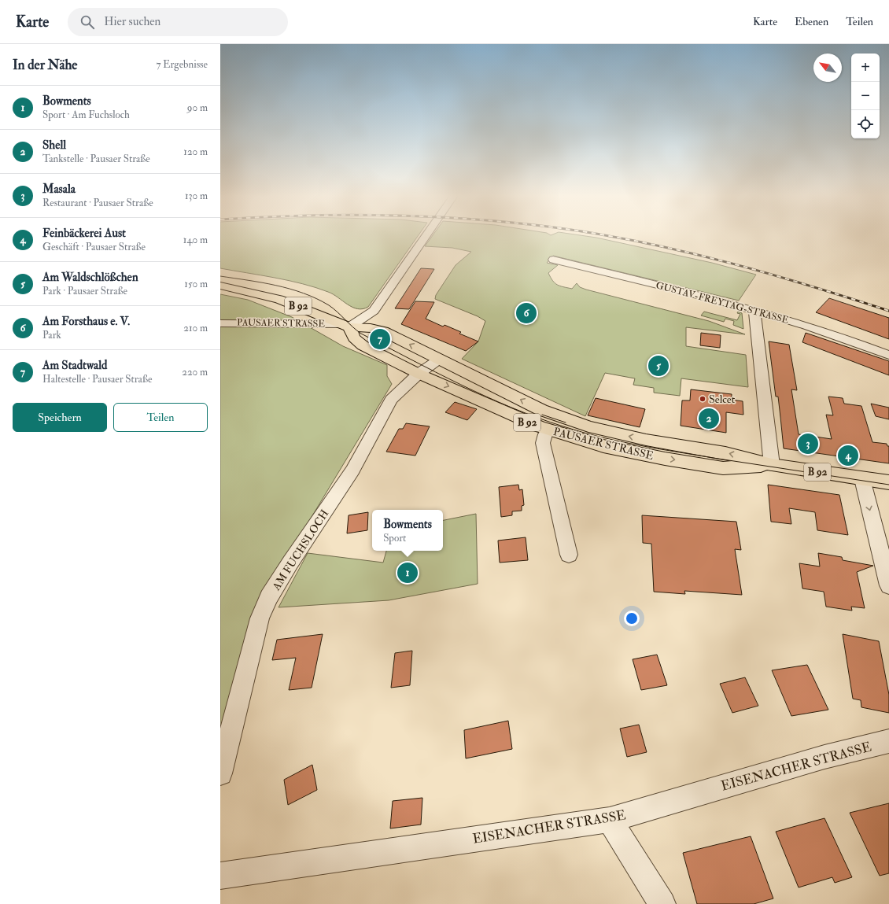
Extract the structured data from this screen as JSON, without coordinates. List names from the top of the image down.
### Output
{
  "streets": {
    "main road": ["B 92", "PAUSAER STRASSE"],
    "street": ["GUSTAV-FREYTAG-STRASSE", "AM FUCHSLOCH", "EISENACHER STRASSE"]
  },
  "crossings": [
    ["PAUSAER STRASSE", "AM FUCHSLOCH"]
  ],
  "places": ["Selcet"],
  "north": "top left",
  "page": {
    "header": "Karte",
    "search": "Hier suchen",
    "nav": ["Karte", "Ebenen", "Teilen"],
    "heading": ["In der Nähe", "7 Ergebnisse"],
    "map_buttons": ["+", "−"],
    "list": [
      {
        "mark": "1",
        "name": "Bowments",
        "note": "Sport · Am Fuchsloch",
        "value": "90 m"
      },
      {
        "mark": "2",
        "name": "Shell",
        "note": "Tankstelle · Pausaer Straße",
        "value": "120 m"
      },
      {
        "mark": "3",
        "name": "Masala",
        "note": "Restaurant · Pausaer Straße",
        "value": "130 m"
      },
      {
        "mark": "4",
        "name": "Feinbäckerei Aust",
        "note": "Geschäft · Pausaer Straße",
        "value": "140 m"
      },
      {
        "mark": "5",
        "name": "Am Waldschlößchen",
        "note": "Park · Pausaer Straße",
        "value": "150 m"
      },
      {
        "mark": "6",
        "name": "Am Forsthaus e. V.",
        "note": "Park",
        "value": "210 m"
      },
      {
        "mark": "7",
        "name": "Am Stadtwald",
        "note": "Haltestelle · Pausaer Straße",
        "value": "220 m"
      }
    ],
    "pins": [
      "6",
      "7",
      "5",
      "2",
      "3",
      "4",
      "1"
    ],
    "buttons": ["Speichern", "Teilen"],
    "popup": ["Bowments", "Sport"]
  }
}
